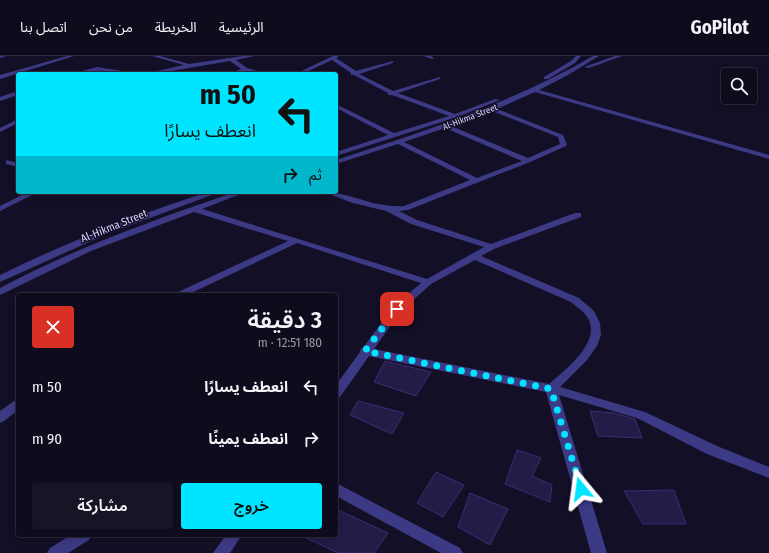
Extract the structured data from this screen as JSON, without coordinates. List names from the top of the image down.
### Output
{
  "streets": {
    "street": ["Al-Hikma Street"]
  },
  "page": {
    "header": "GoPilot",
    "nav": [
      "الرئيسية",
      "الخريطة",
      "من نحن",
      "اتصل بنا"
    ],
    "turn": ["50 m", "انعطف يسارًا"],
    "then": "ثم",
    "heading": ["3 دقيقة", "180 m · 12:51"],
    "list": [
      {
        "name": "انعطف يسارًا",
        "value": "50 m"
      },
      {
        "name": "انعطف يمينًا",
        "value": "90 m"
      }
    ],
    "buttons": ["خروج", "مشاركة"]
  }
}
